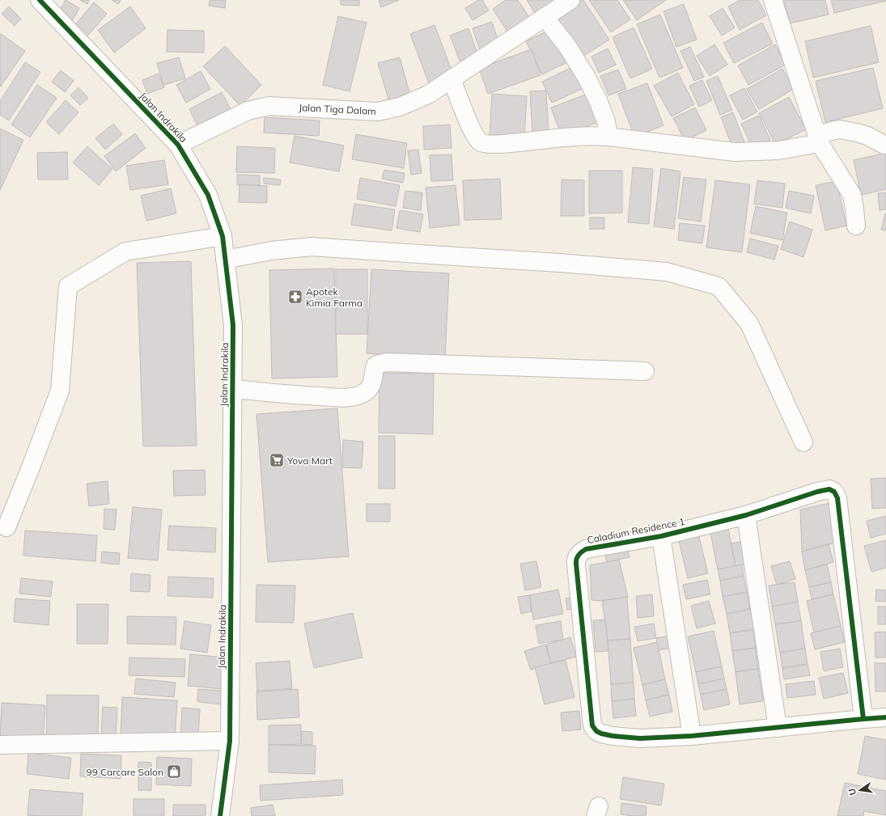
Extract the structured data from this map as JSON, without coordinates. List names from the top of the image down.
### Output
{
  "streets": {
    "street": ["Jalan Tiga Dalam", "Jalan Indrakila", "Caladium Residence 1"]
  },
  "crossings": [
    ["Jalan Tiga Dalam", "Jalan Indrakila"]
  ],
  "places": {
    "pharmacy": ["Apotek Kimia Farma"],
    "supermarket": ["Yova Mart"],
    "shop": ["99 Carcare Salon"]
  },
  "north": "left"
}
